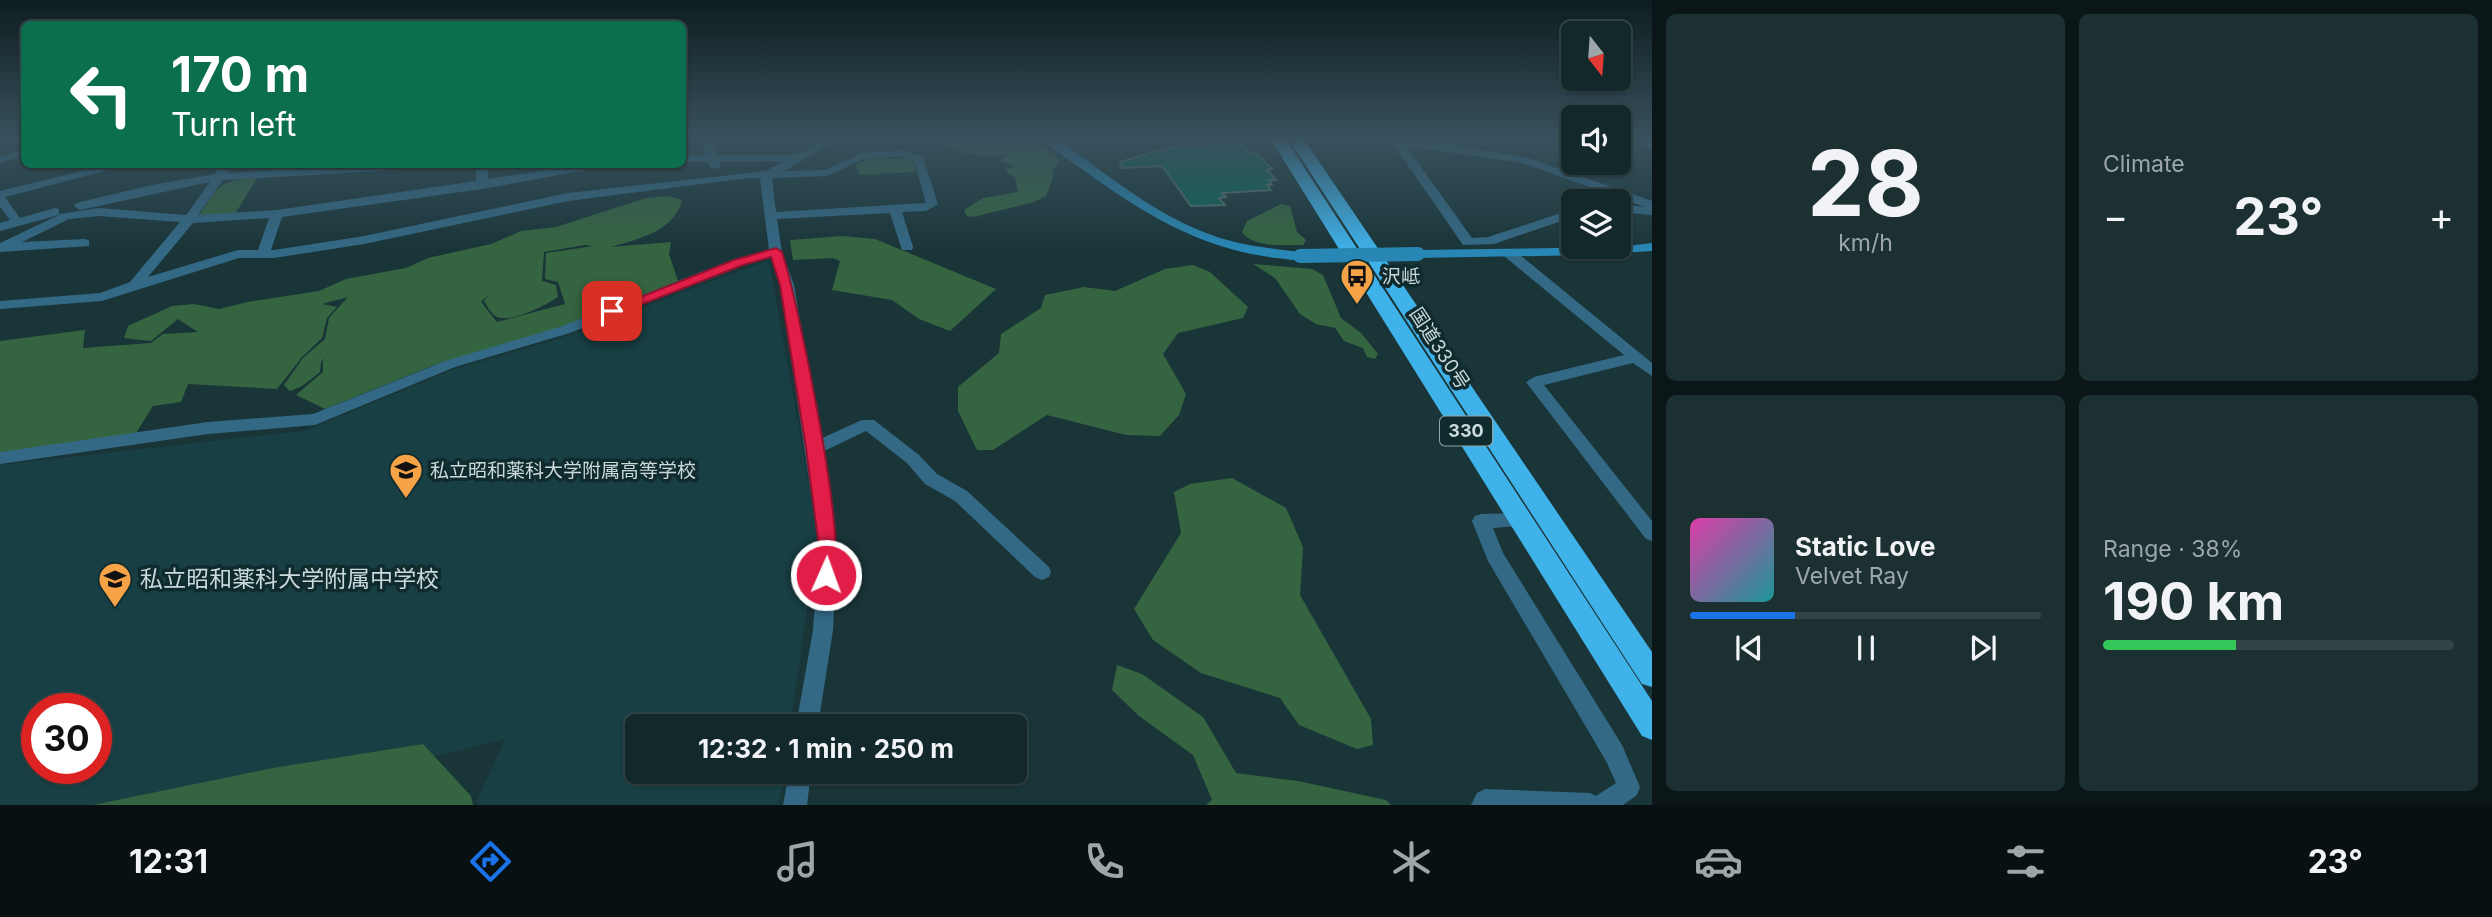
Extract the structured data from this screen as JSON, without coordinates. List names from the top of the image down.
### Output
{
  "streets": {
    "highway": ["国道330号", "330"]
  },
  "places": {
    "bus stop": ["沢岻"],
    "school or university": ["私立昭和薬科大学附属高等学校", "私立昭和薬科大学附属中学校"]
  },
  "north": "bottom",
  "page": {
    "tile": [
      ["28", "km/h"],
      "Climate",
      ["Range · 38%", "190 km"]
    ],
    "turn": ["170 m", "Turn left"],
    "heat": ["−", "23°", "+"],
    "song": ["Static Love", "Velvet Ray"],
    "limit": "30",
    "trip": "12:32 · 1 min · 250 m",
    "tabs": ["12:31", "23°"]
  }
}
